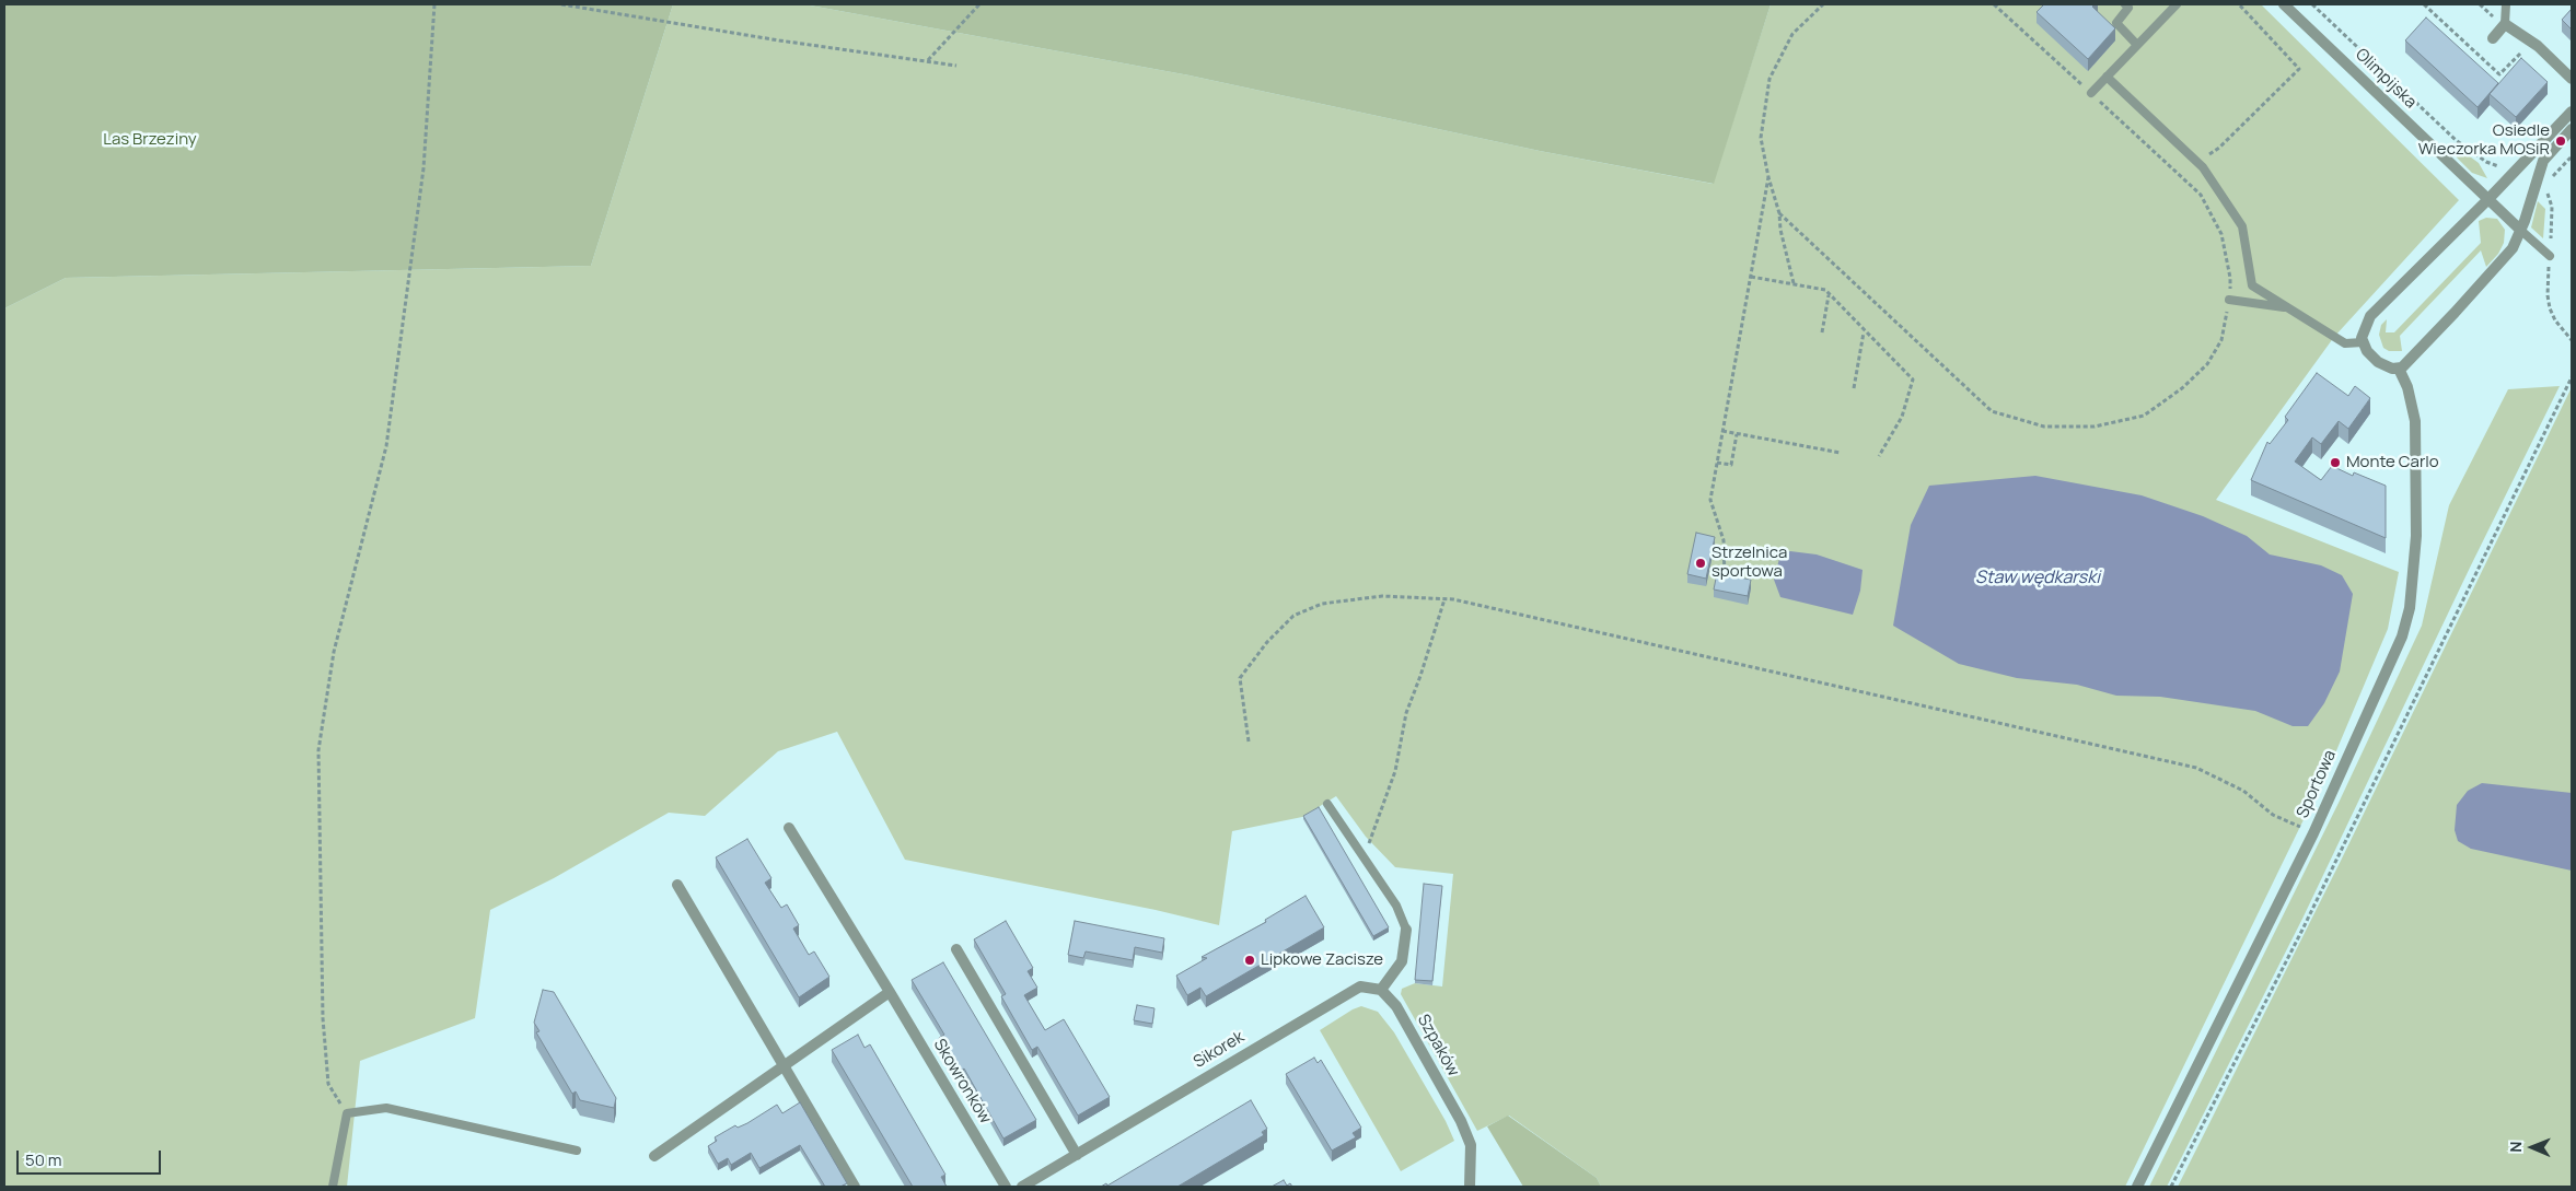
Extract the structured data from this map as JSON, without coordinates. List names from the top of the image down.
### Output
{
  "streets": {
    "street": [
      "Olimpijska",
      "Sportowa",
      "Szpaków",
      "Sikorek",
      "Skowronków"
    ]
  },
  "crossings": [
    ["Szpaków", "Sikorek"]
  ],
  "water": ["Staw wędkarski"],
  "parks": ["Las Brzeziny"],
  "places": [
    "Osiedle Wieczorka MOSiR",
    "Monte Carlo",
    "Strzelnica sportowa",
    "Lipkowe Zacisze"
  ],
  "scale_bar": "50 m",
  "north": "left"
}
